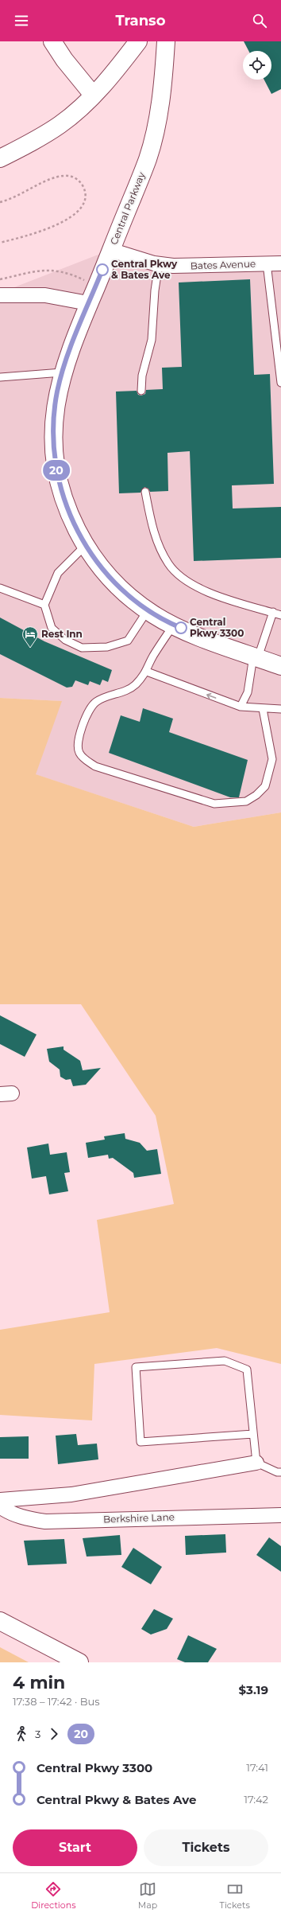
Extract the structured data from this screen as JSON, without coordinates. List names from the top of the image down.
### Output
{
  "streets": {
    "main road": ["Central Parkway"],
    "street": ["Bates Avenue", "Berkshire Lane"]
  },
  "crossings": [
    ["Central Parkway", "Bates Avenue"]
  ],
  "places": {
    "other": ["Central Pkwy & Bates Ave", "Central Pkwy 3300"],
    "hotel": ["Rest Inn"]
  },
  "lines": ["bus line 20"],
  "page": {
    "header": "Transo",
    "on_map": "20",
    "heading": ["4 min", "17:38 – 17:42 · Bus", "$3.19"],
    "legs": ["3", "20"],
    "list": [
      {
        "name": "Central Pkwy 3300",
        "value": "17:41"
      },
      {
        "name": "Central Pkwy & Bates Ave",
        "value": "17:42"
      }
    ],
    "buttons": ["Start", "Tickets"],
    "tabs": ["Directions", "Map", "Tickets"]
  }
}
